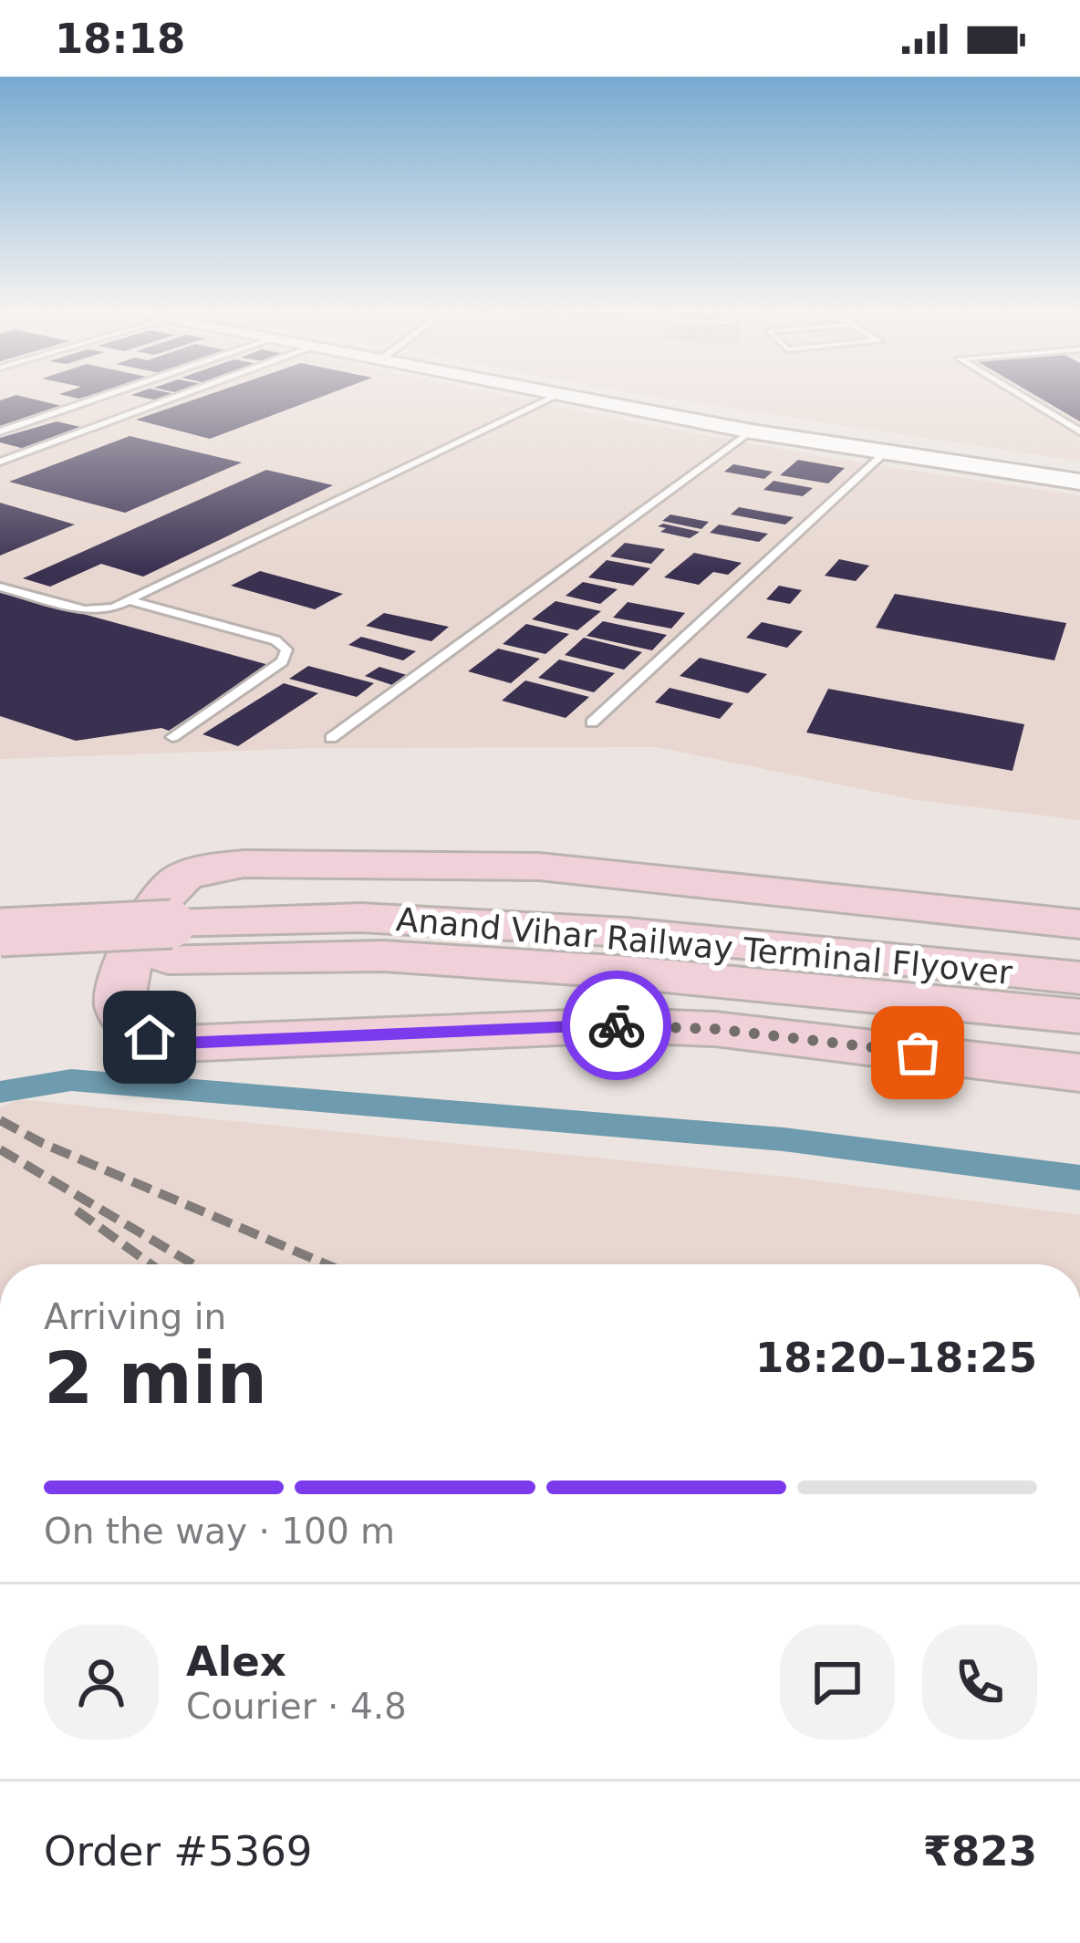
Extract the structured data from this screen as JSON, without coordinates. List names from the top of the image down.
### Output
{
  "streets": {
    "main road": ["Anand Vihar Railway Terminal Flyover"]
  },
  "page": {
    "status": "18:18",
    "heading": ["2 min", "Arriving in", "18:20–18:25"],
    "panel": [
      "Alex",
      "Courier · 4.8",
      "Order #5369",
      "₹823"
    ],
    "bar": "On the way · 100 m"
  }
}
